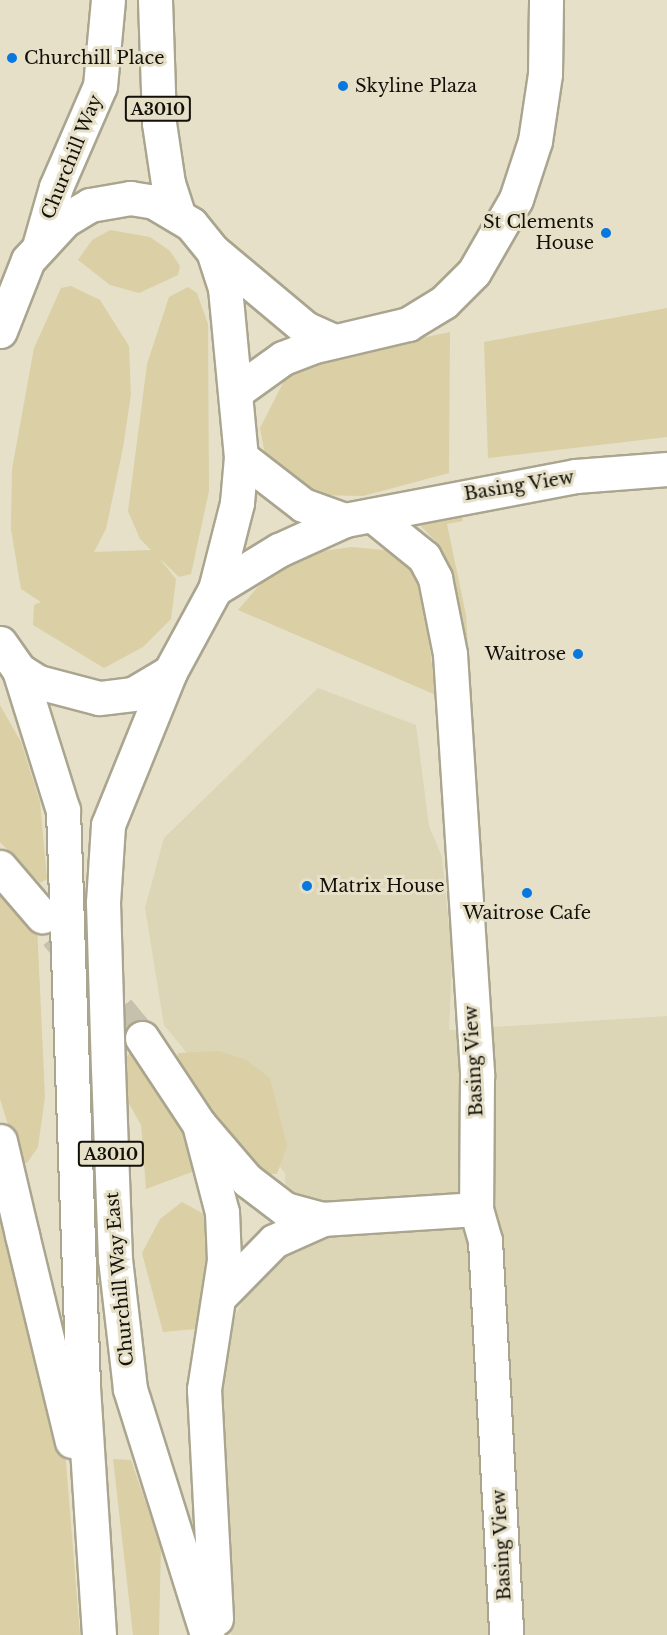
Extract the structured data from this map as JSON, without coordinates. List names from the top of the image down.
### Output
{
  "streets": {
    "main road": [
      "A3010",
      "Churchill Way",
      "Basing View",
      "Churchill Way East"
    ]
  },
  "crossings": [
    ["Basing View", "Churchill Way East"]
  ],
  "places": [
    "Churchill Place",
    "Skyline Plaza",
    "St Clements House",
    "Waitrose",
    "Matrix House",
    "Waitrose Cafe"
  ]
}
